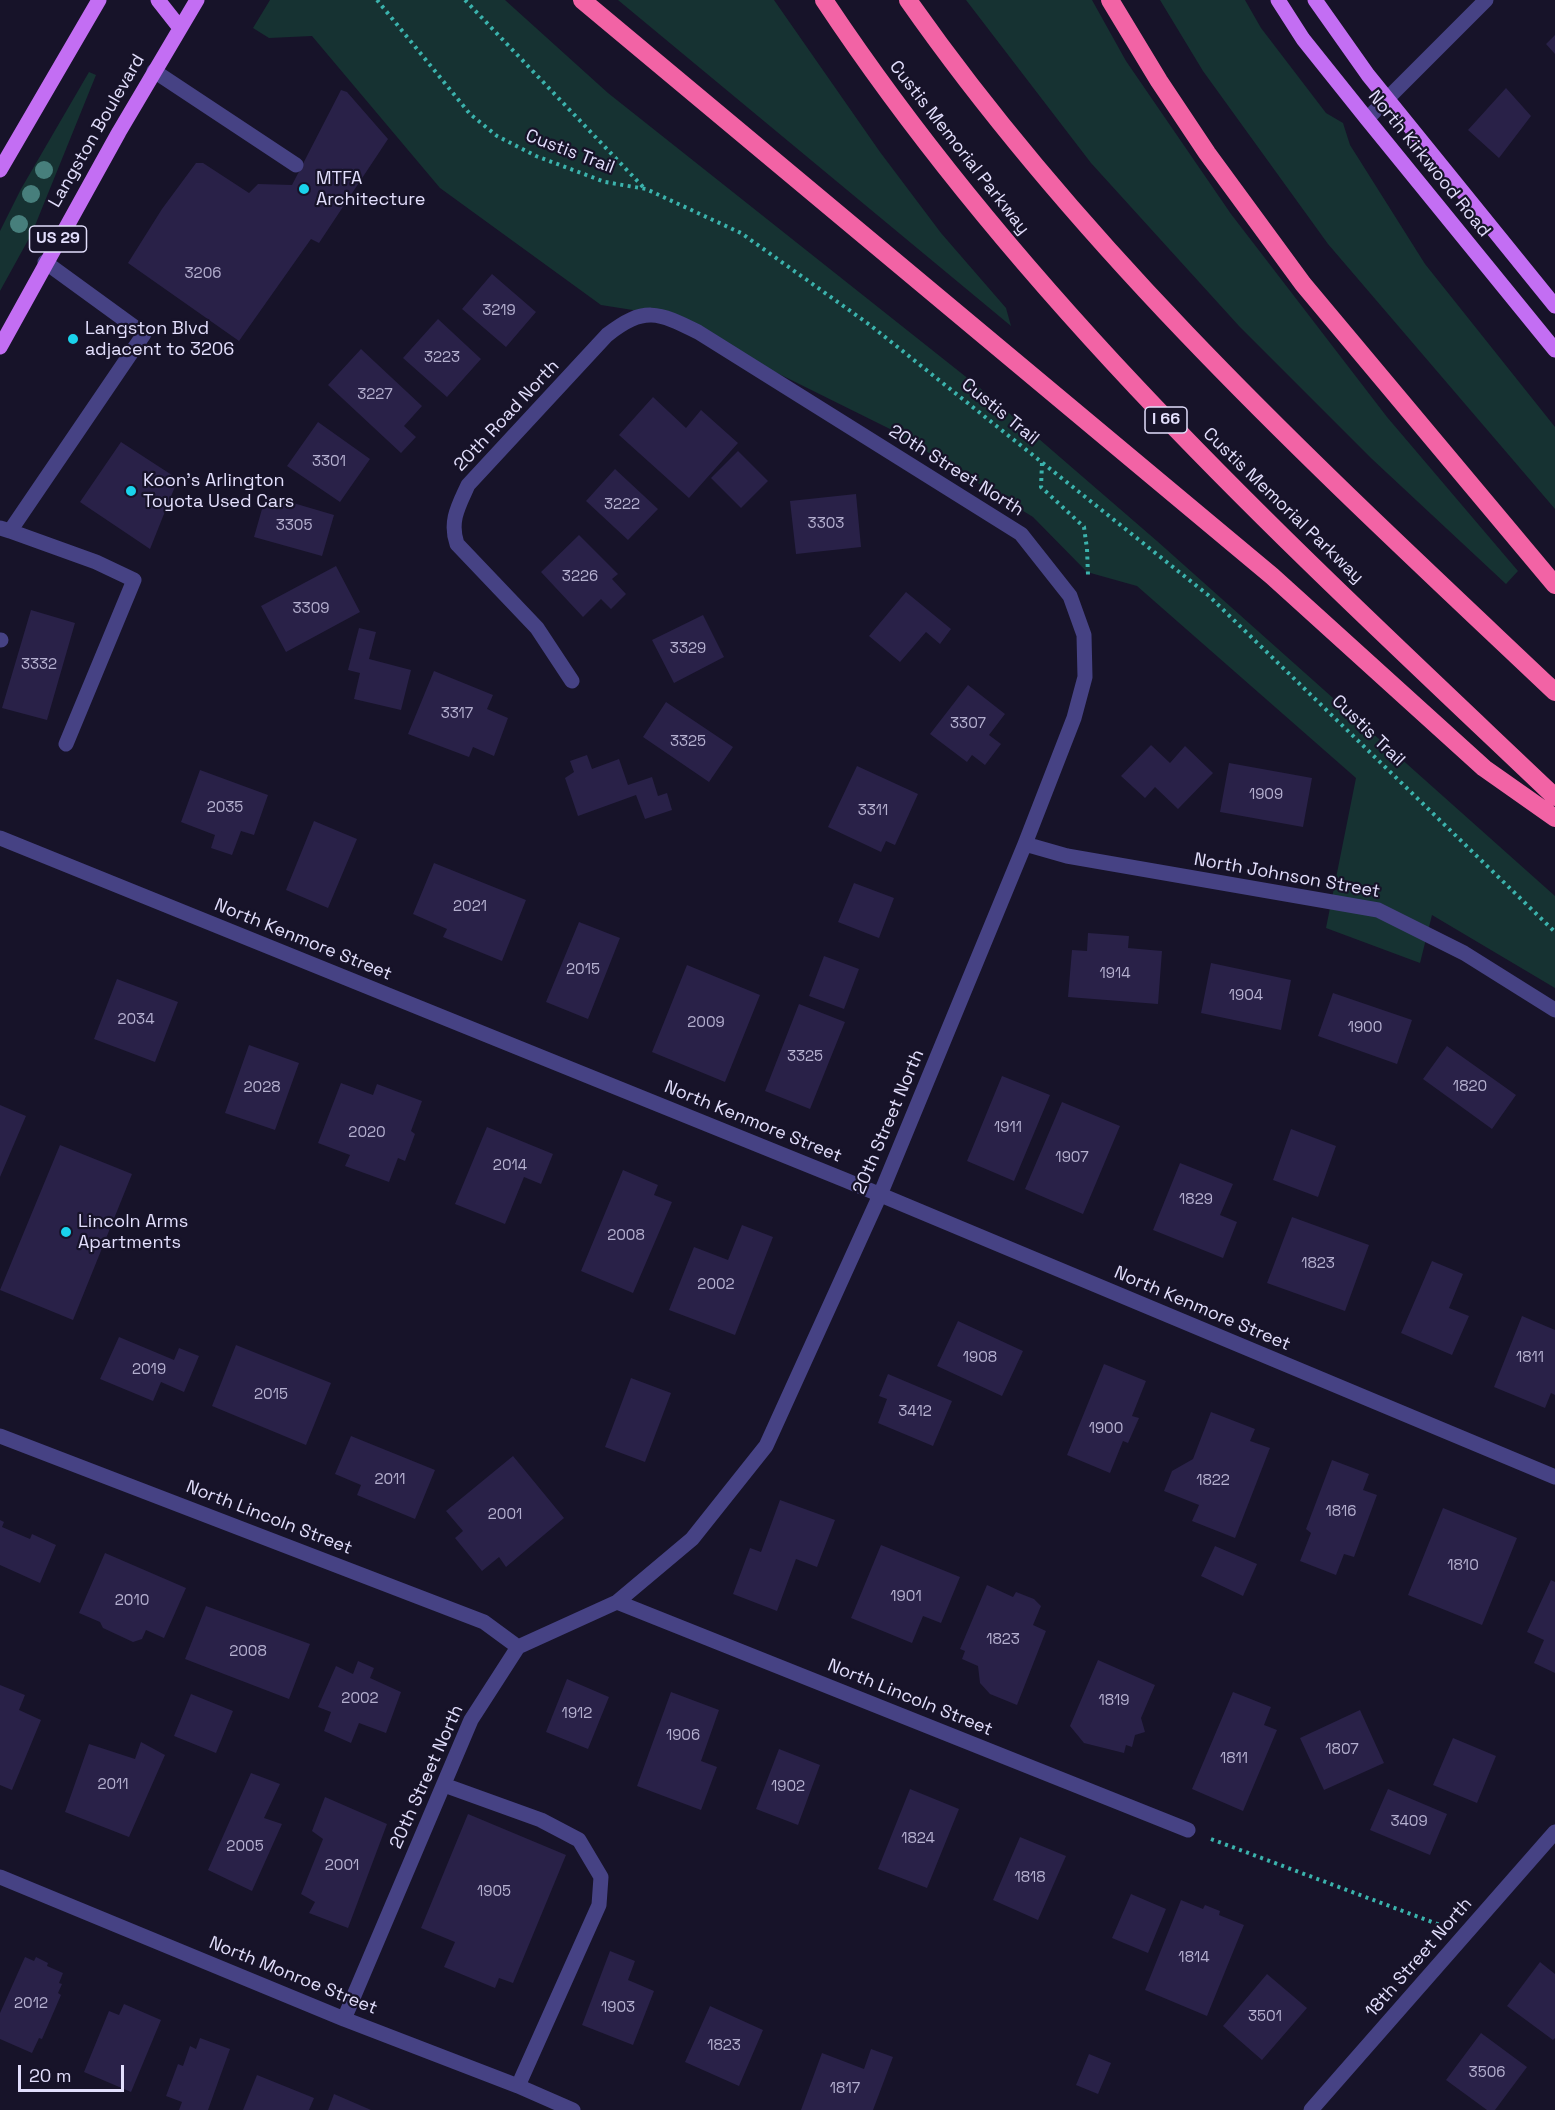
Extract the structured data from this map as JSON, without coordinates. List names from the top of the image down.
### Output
{
  "streets": {
    "highway": ["Custis Memorial Parkway", "I 66"],
    "main road": ["Langston Boulevard", "North Kirkwood Road", "US 29"],
    "street": [
      "20th Road North",
      "20th Street North",
      "North Johnson Street",
      "North Kenmore Street",
      "North Lincoln Street",
      "18th Street North",
      "North Monroe Street"
    ],
    "path": ["Custis Trail"]
  },
  "crossings": [
    ["20th Road North", "20th Street North"],
    ["20th Street North", "North Johnson Street"],
    ["20th Street North", "North Kenmore Street"],
    ["20th Street North", "North Lincoln Street"],
    ["20th Street North", "North Monroe Street"]
  ],
  "places": [
    "MTFA Architecture",
    "Langston Blvd adjacent to 3206",
    "Koon's Arlington Toyota Used Cars",
    "Lincoln Arms Apartments"
  ],
  "house_numbers": [
    "3206",
    "3219",
    "3223",
    "3227",
    "3301",
    "3222",
    "3303",
    "3305",
    "3226",
    "3309",
    "3329",
    "3332",
    "3317",
    "3307",
    "3325",
    "1909",
    "2035",
    "3311",
    "2021",
    "2015",
    "1914",
    "1904",
    "2034",
    "2009",
    "1900",
    "3325",
    "1820",
    "2028",
    "1911",
    "2020",
    "1907",
    "2014",
    "1829",
    "2008",
    "1823",
    "2002",
    "1908",
    "1811",
    "2019",
    "2015",
    "3412",
    "1900",
    "2011",
    "1822",
    "1816",
    "2001",
    "1810",
    "1901",
    "2010",
    "1823",
    "2008",
    "2002",
    "1819",
    "1912",
    "1906",
    "1807",
    "1811",
    "2011",
    "1902",
    "3409",
    "1824",
    "2005",
    "2001",
    "1818",
    "1905",
    "1814",
    "2012",
    "1903",
    "3501",
    "1823",
    "3506",
    "1817"
  ],
  "scale_bar": "20 m"
}
